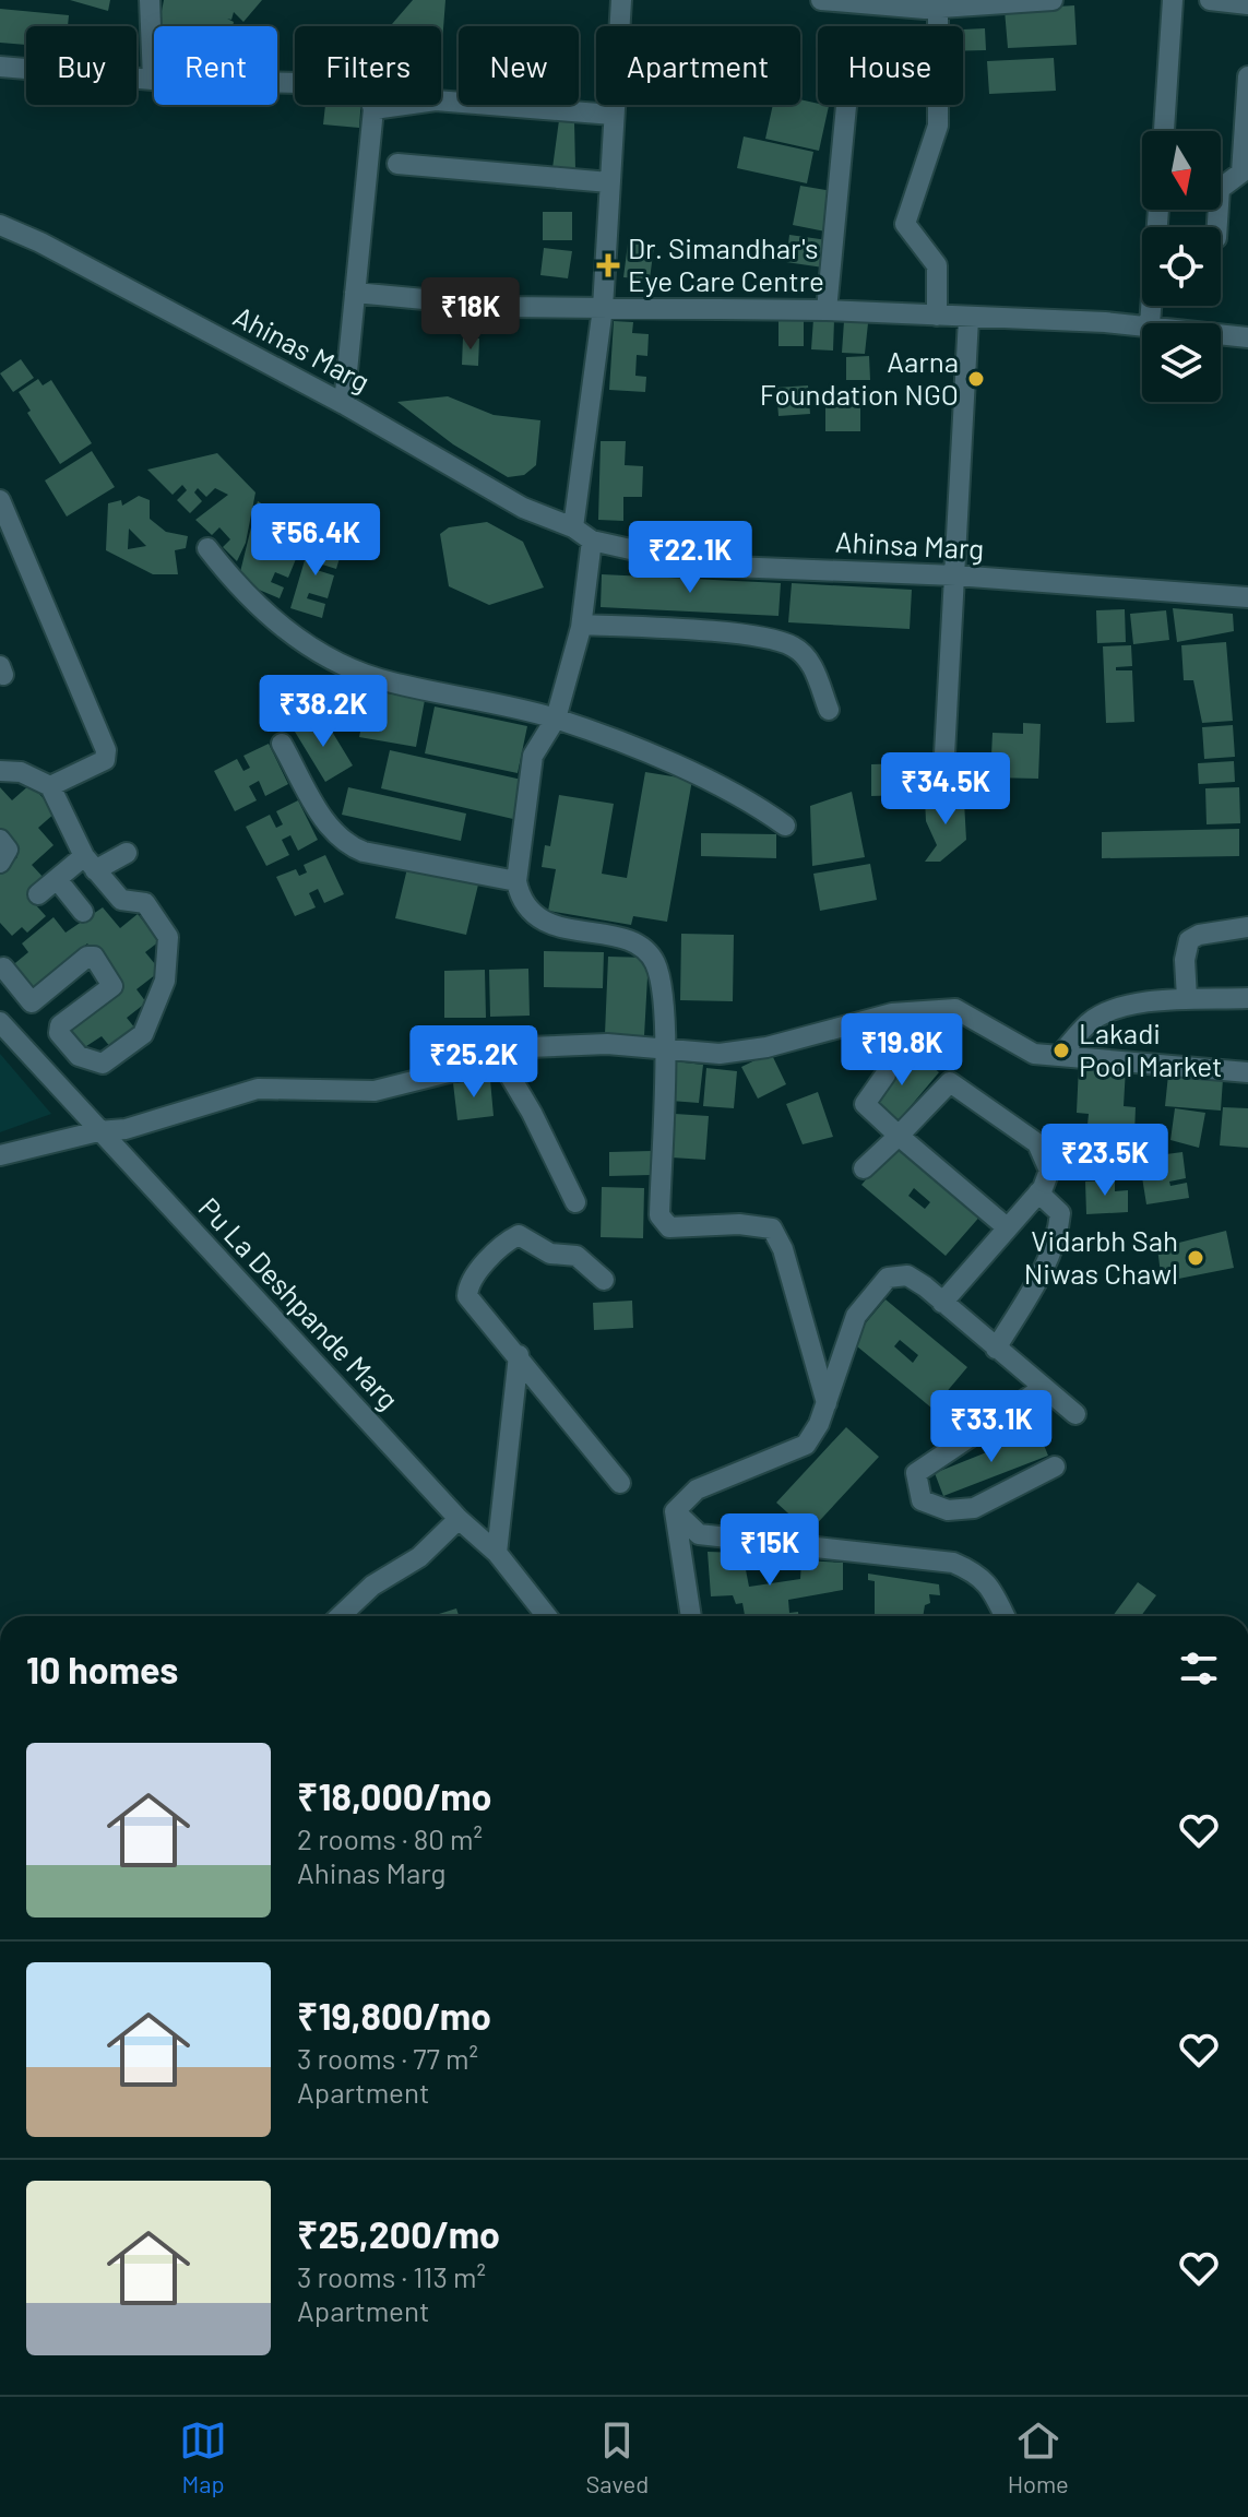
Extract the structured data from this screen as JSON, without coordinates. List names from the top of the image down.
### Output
{
  "streets": {
    "street": ["Ahinas Marg", "Ahinsa Marg", "Pu La Deshpande Marg"]
  },
  "crossings": [
    ["Ahinas Marg", "Ahinsa Marg"]
  ],
  "places": {
    "health": ["Dr. Simandhar's Eye Care Centre"],
    "other": ["Aarna Foundation NGO", "Lakadi Pool Market", "Vidarbh Sah Niwas Chawl"]
  },
  "north": "bottom",
  "page": {
    "chip": [
      "Buy",
      "Rent",
      "Filters",
      "New",
      "Apartment",
      "House"
    ],
    "price": [
      "₹18K",
      "₹56.4K",
      "₹22.1K",
      "₹38.2K",
      "₹34.5K",
      "₹19.8K",
      "₹25.2K",
      "₹23.5K",
      "₹33.1K",
      "₹15K"
    ],
    "heading": "10 homes",
    "list": [
      {
        "name": "₹18,000/mo",
        "note": "2 rooms · 80 m² · Ahinas Marg"
      },
      {
        "name": "₹19,800/mo",
        "note": "3 rooms · 77 m² · Apartment"
      },
      {
        "name": "₹25,200/mo",
        "note": "3 rooms · 113 m² · Apartment"
      }
    ],
    "tabs": ["Map", "Saved", "Home"]
  }
}
